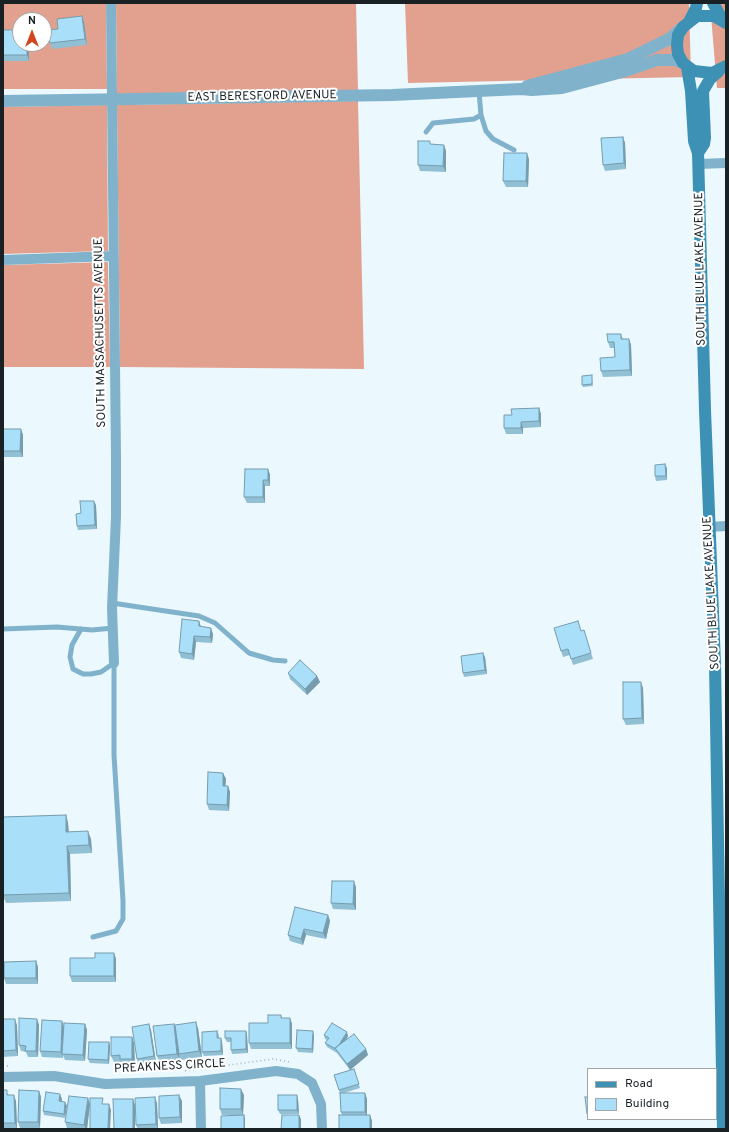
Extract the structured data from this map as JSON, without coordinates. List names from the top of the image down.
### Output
{
  "streets": {
    "main road": ["SOUTH BLUE LAKE AVENUE"],
    "street": ["EAST BERESFORD AVENUE", "SOUTH MASSACHUSETTS AVENUE", "PREAKNESS CIRCLE"]
  },
  "crossings": [
    ["EAST BERESFORD AVENUE", "SOUTH BLUE LAKE AVENUE"],
    ["EAST BERESFORD AVENUE", "SOUTH MASSACHUSETTS AVENUE"]
  ],
  "legend": ["Road", "Building"],
  "north": "top"
}
